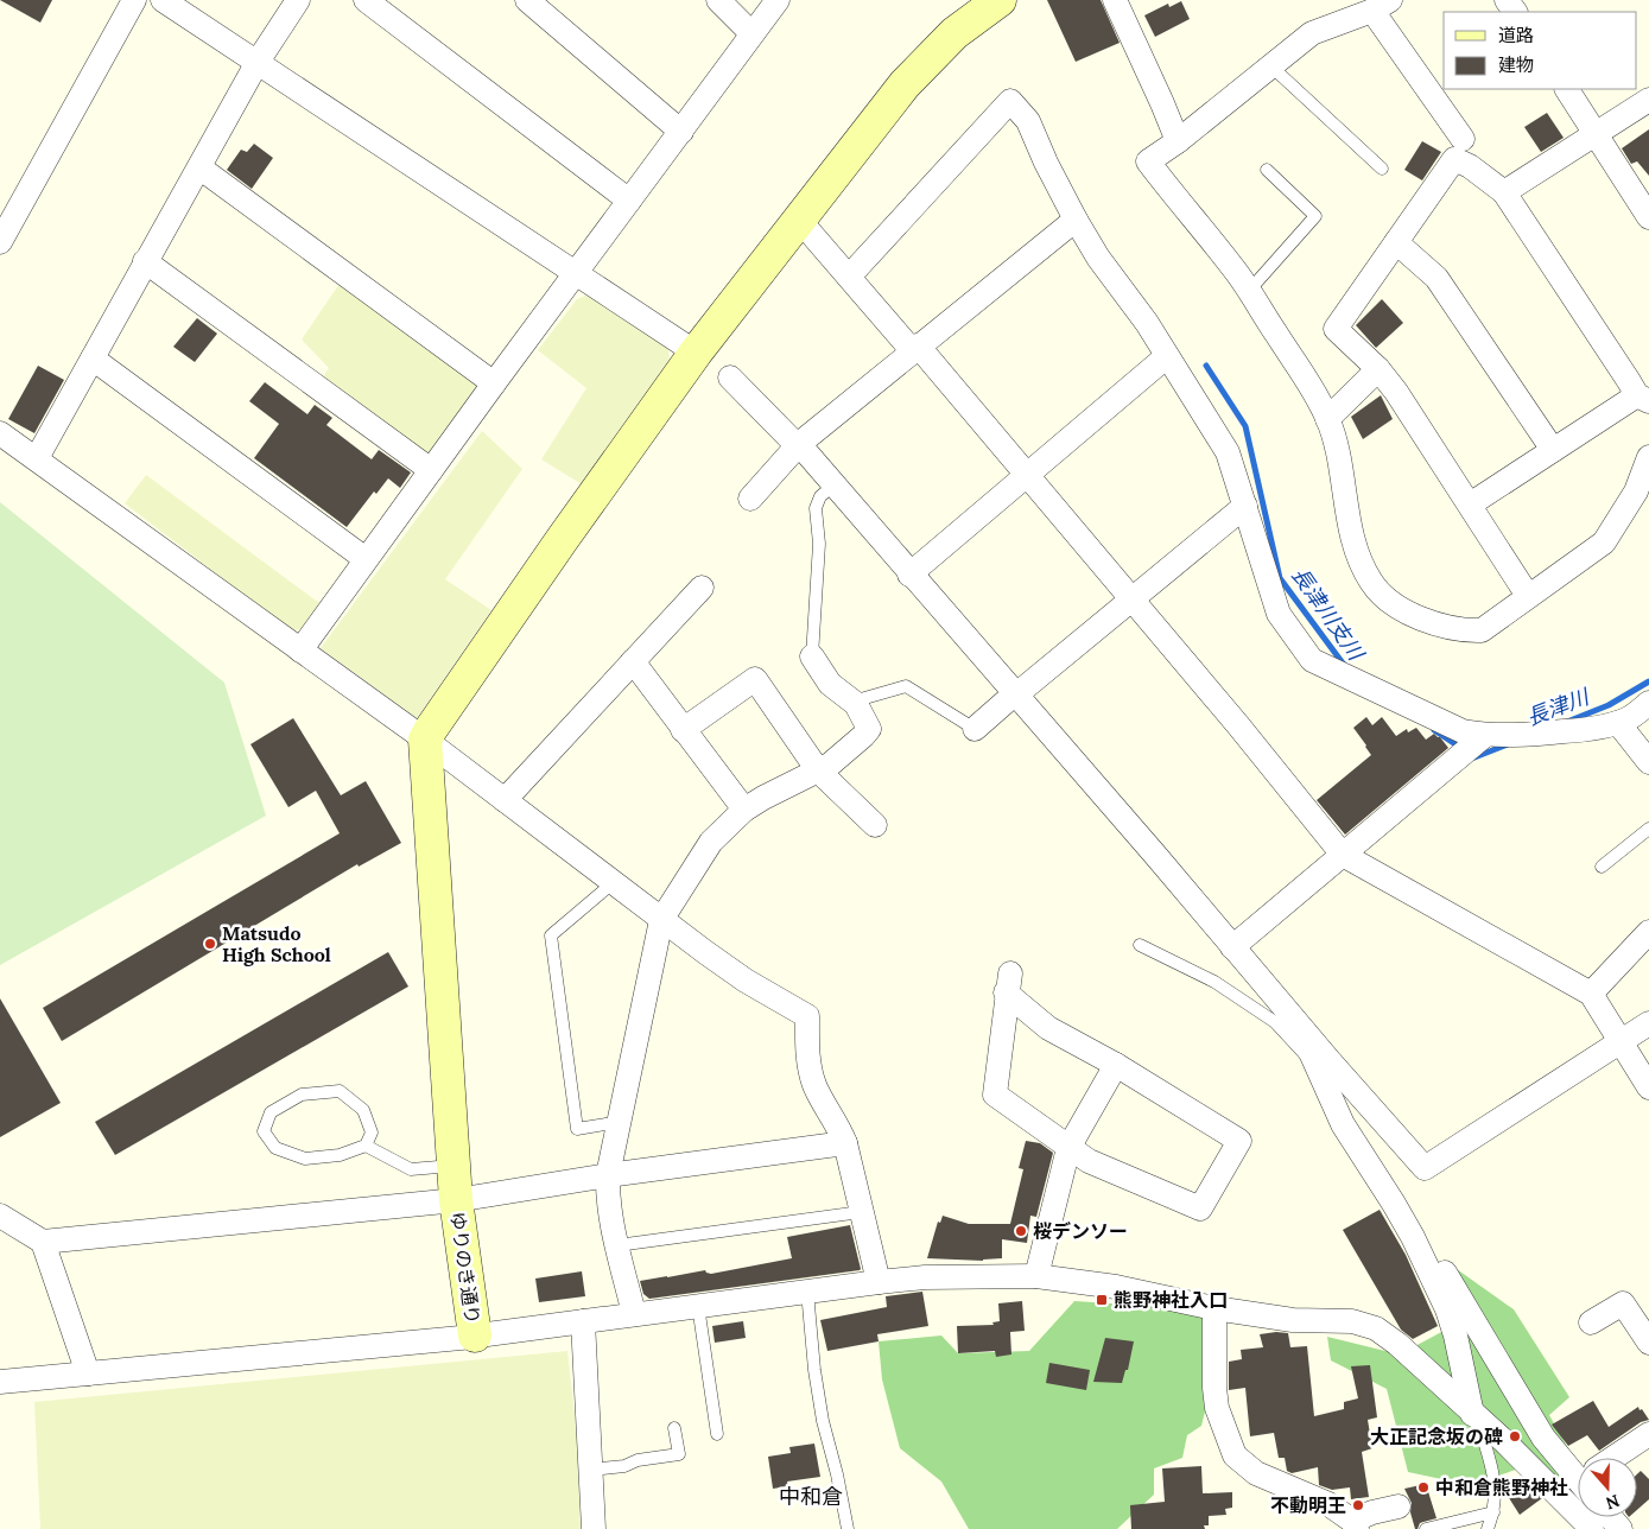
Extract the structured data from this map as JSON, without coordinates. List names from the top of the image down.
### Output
{
  "streets": {
    "street": ["ゆりのき通り"]
  },
  "districts": ["中和倉"],
  "water": ["長津川支川", "長津川"],
  "places": {
    "other": [
      "Matsudo High School",
      "桜デンソー",
      "大正記念坂の碑",
      "中和倉熊野神社",
      "不動明王"
    ],
    "transit": ["熊野神社入口"]
  },
  "legend": ["道路", "建物"],
  "north": "bottom"
}
